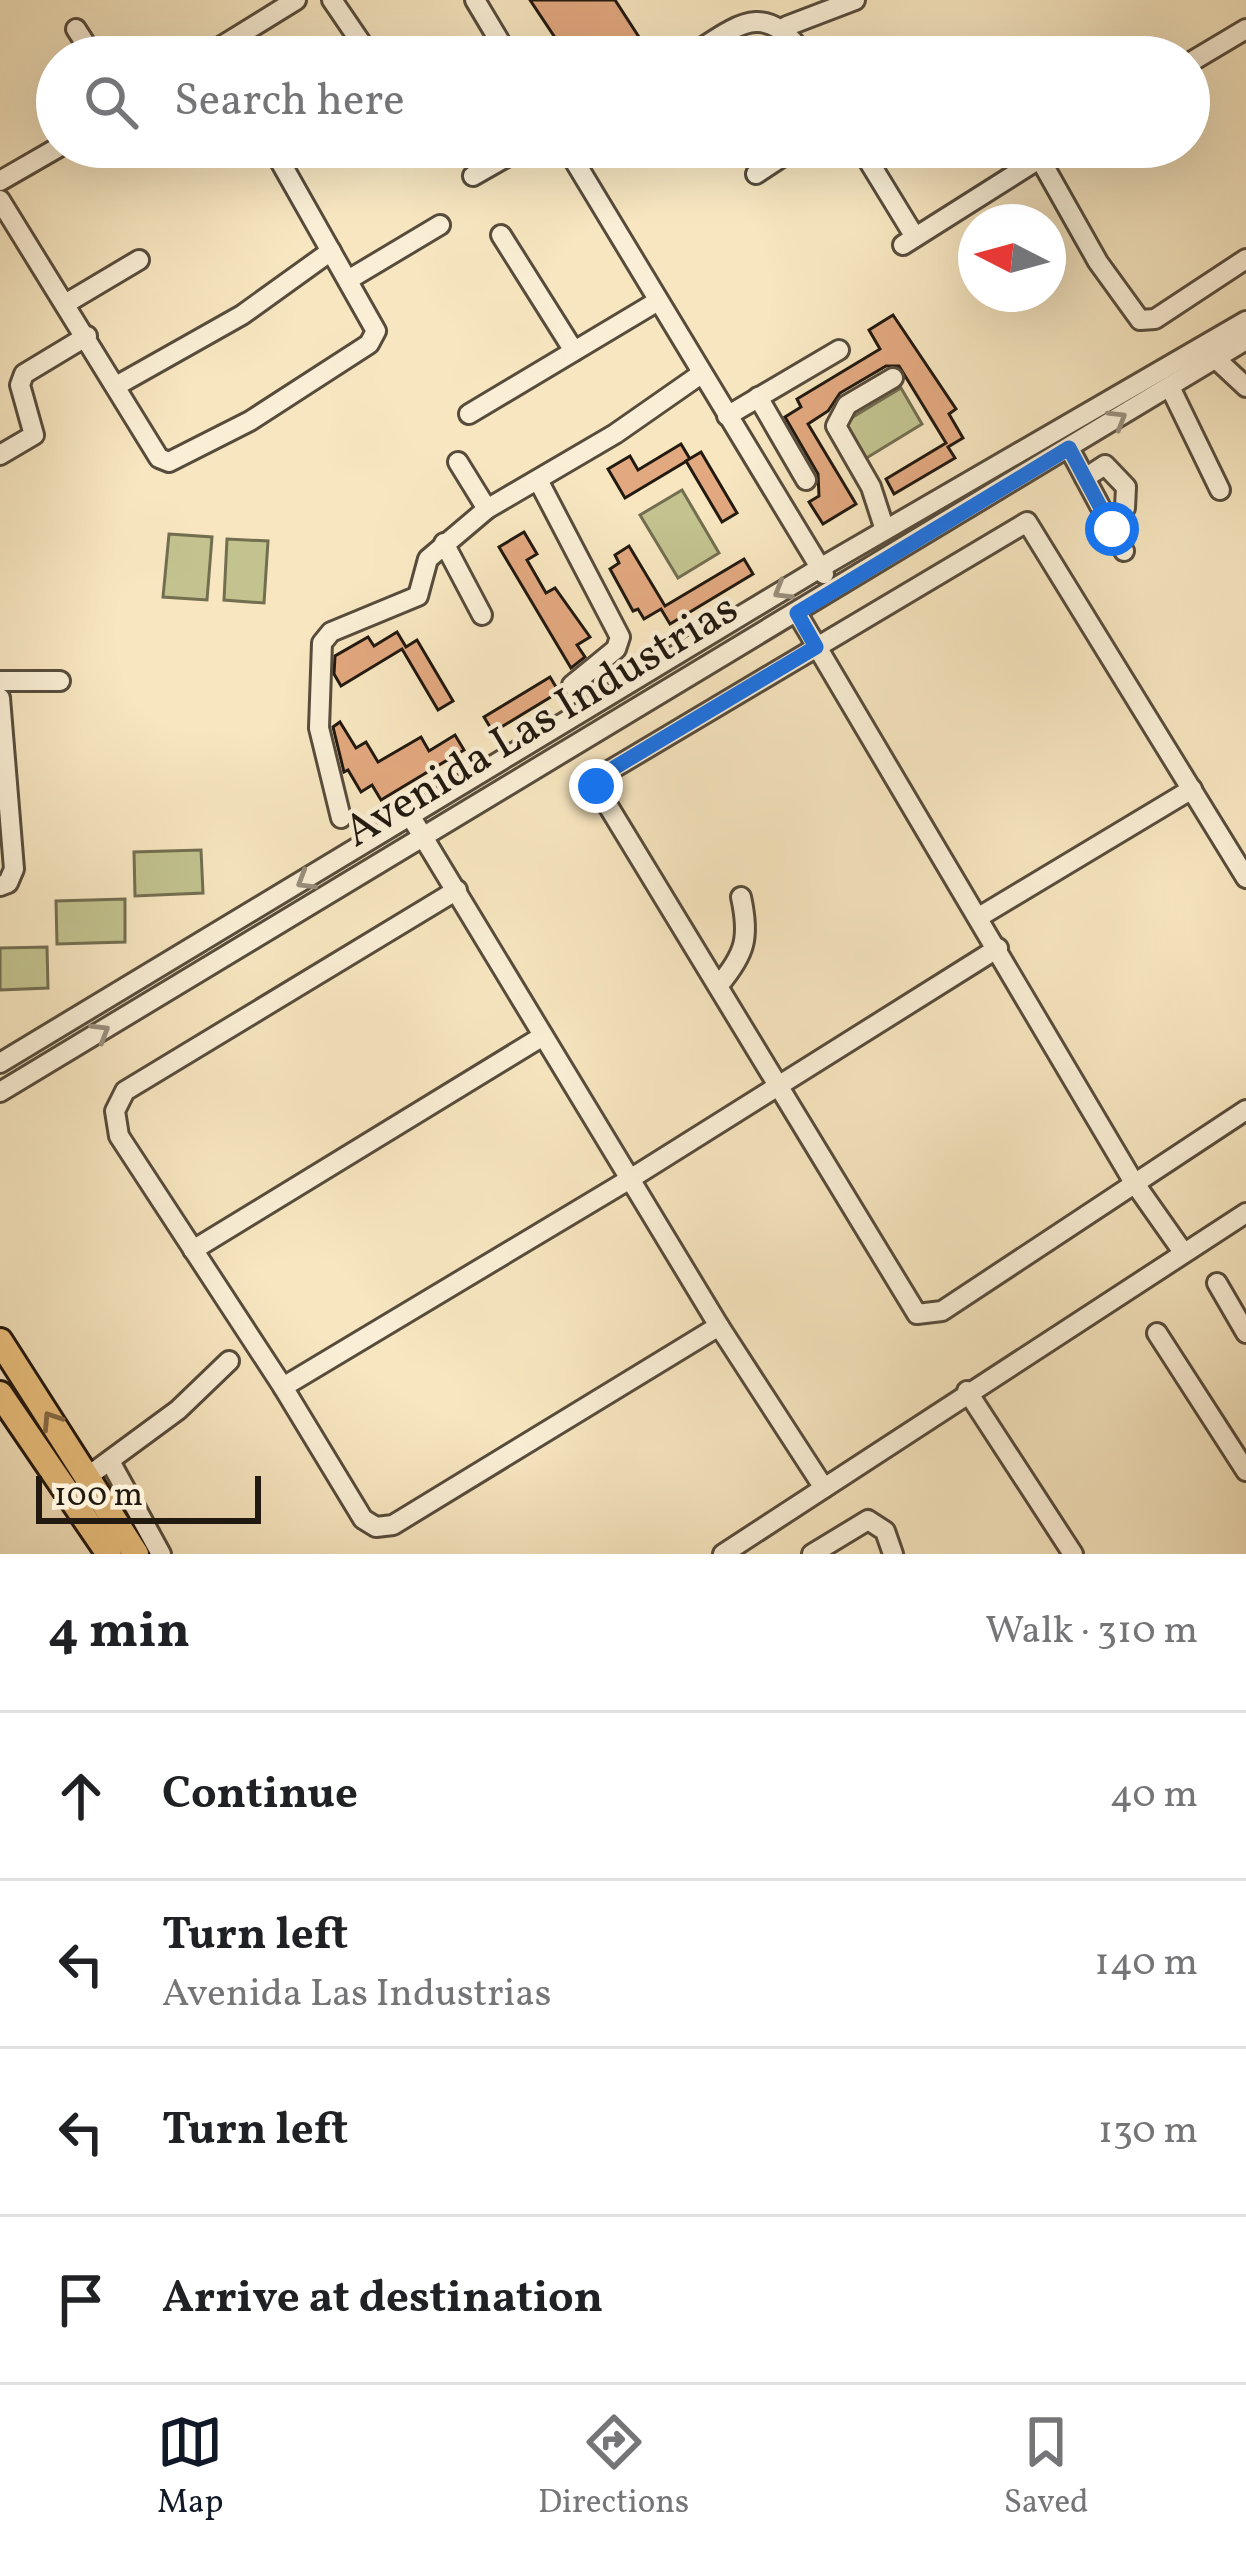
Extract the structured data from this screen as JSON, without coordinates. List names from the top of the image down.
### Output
{
  "streets": {
    "street": ["Avenida Las Industrias"]
  },
  "scale_bar": "100 m",
  "north": "left",
  "page": {
    "search": "Search here",
    "scale": "100 m",
    "heading": ["4 min", "Walk · 310 m"],
    "list": [
      ["Continue", "40 m"],
      ["Turn left", "Avenida Las Industrias", "140 m"],
      ["Turn left", "130 m"],
      "Arrive at destination"
    ],
    "nav": ["Map", "Directions", "Saved"]
  }
}
